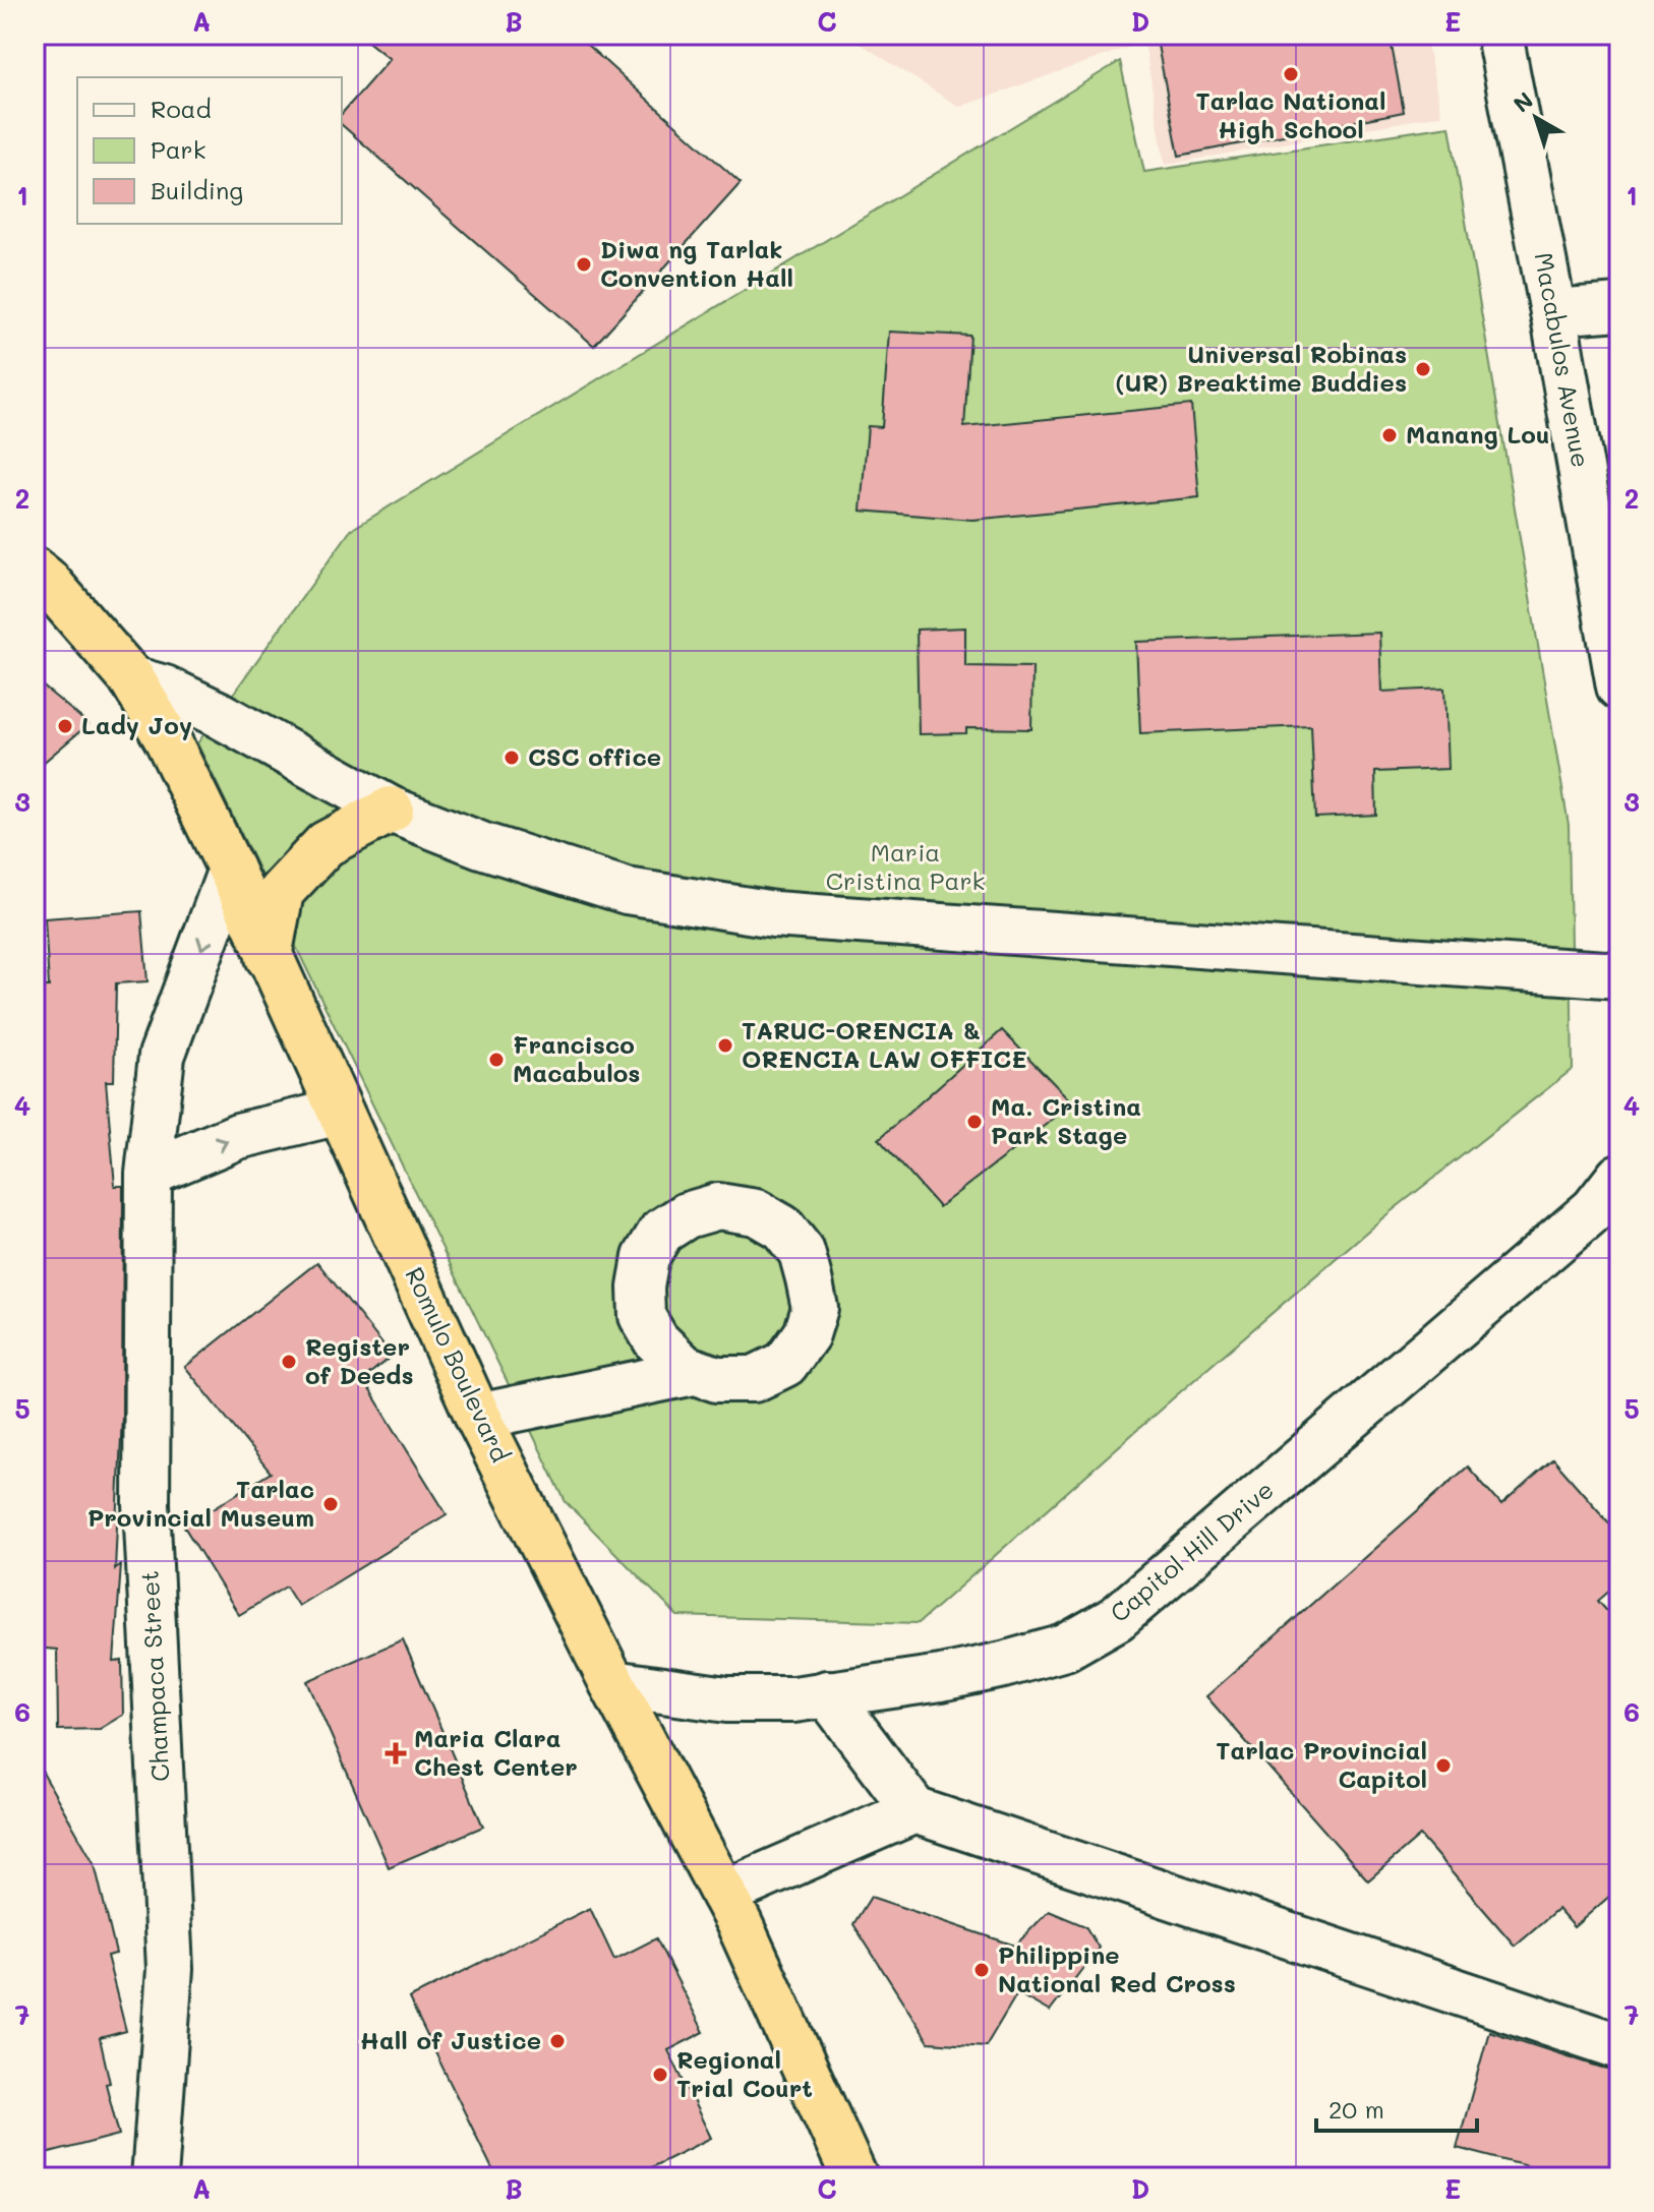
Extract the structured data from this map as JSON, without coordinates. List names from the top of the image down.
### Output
{
  "streets": {
    "highway": ["Romulo Boulevard"],
    "street": ["Macabulos Avenue", "Capitol Hill Drive", "Champaca Street"]
  },
  "crossings": [
    ["Romulo Boulevard", "Capitol Hill Drive"],
    ["Romulo Boulevard", "Champaca Street"]
  ],
  "parks": ["Maria Cristina Park"],
  "places": {
    "other": [
      "Tarlac National High School",
      "Diwa ng Tarlak Convention Hall",
      "Universal Robinas (UR) Breaktime Buddies",
      "Manang Lou",
      "Lady Joy",
      "CSC office",
      "TARUC-ORENCIA & ORENCIA LAW OFFICE",
      "Francisco Macabulos",
      "Ma. Cristina Park Stage",
      "Register of Deeds",
      "Tarlac Provincial Museum",
      "Tarlac Provincial Capitol",
      "Philippine National Red Cross",
      "Hall of Justice",
      "Regional Trial Court"
    ],
    "health": ["Maria Clara Chest Center"]
  },
  "legend": ["Road", "Park", "Building"],
  "scale_bar": "20 m",
  "north": "top left",
  "grid": {
    "columns": [
      "A",
      "B",
      "C",
      "D",
      "E"
    ],
    "rows": [
      "1",
      "2",
      "3",
      "4",
      "5",
      "6",
      "7"
    ]
  }
}
